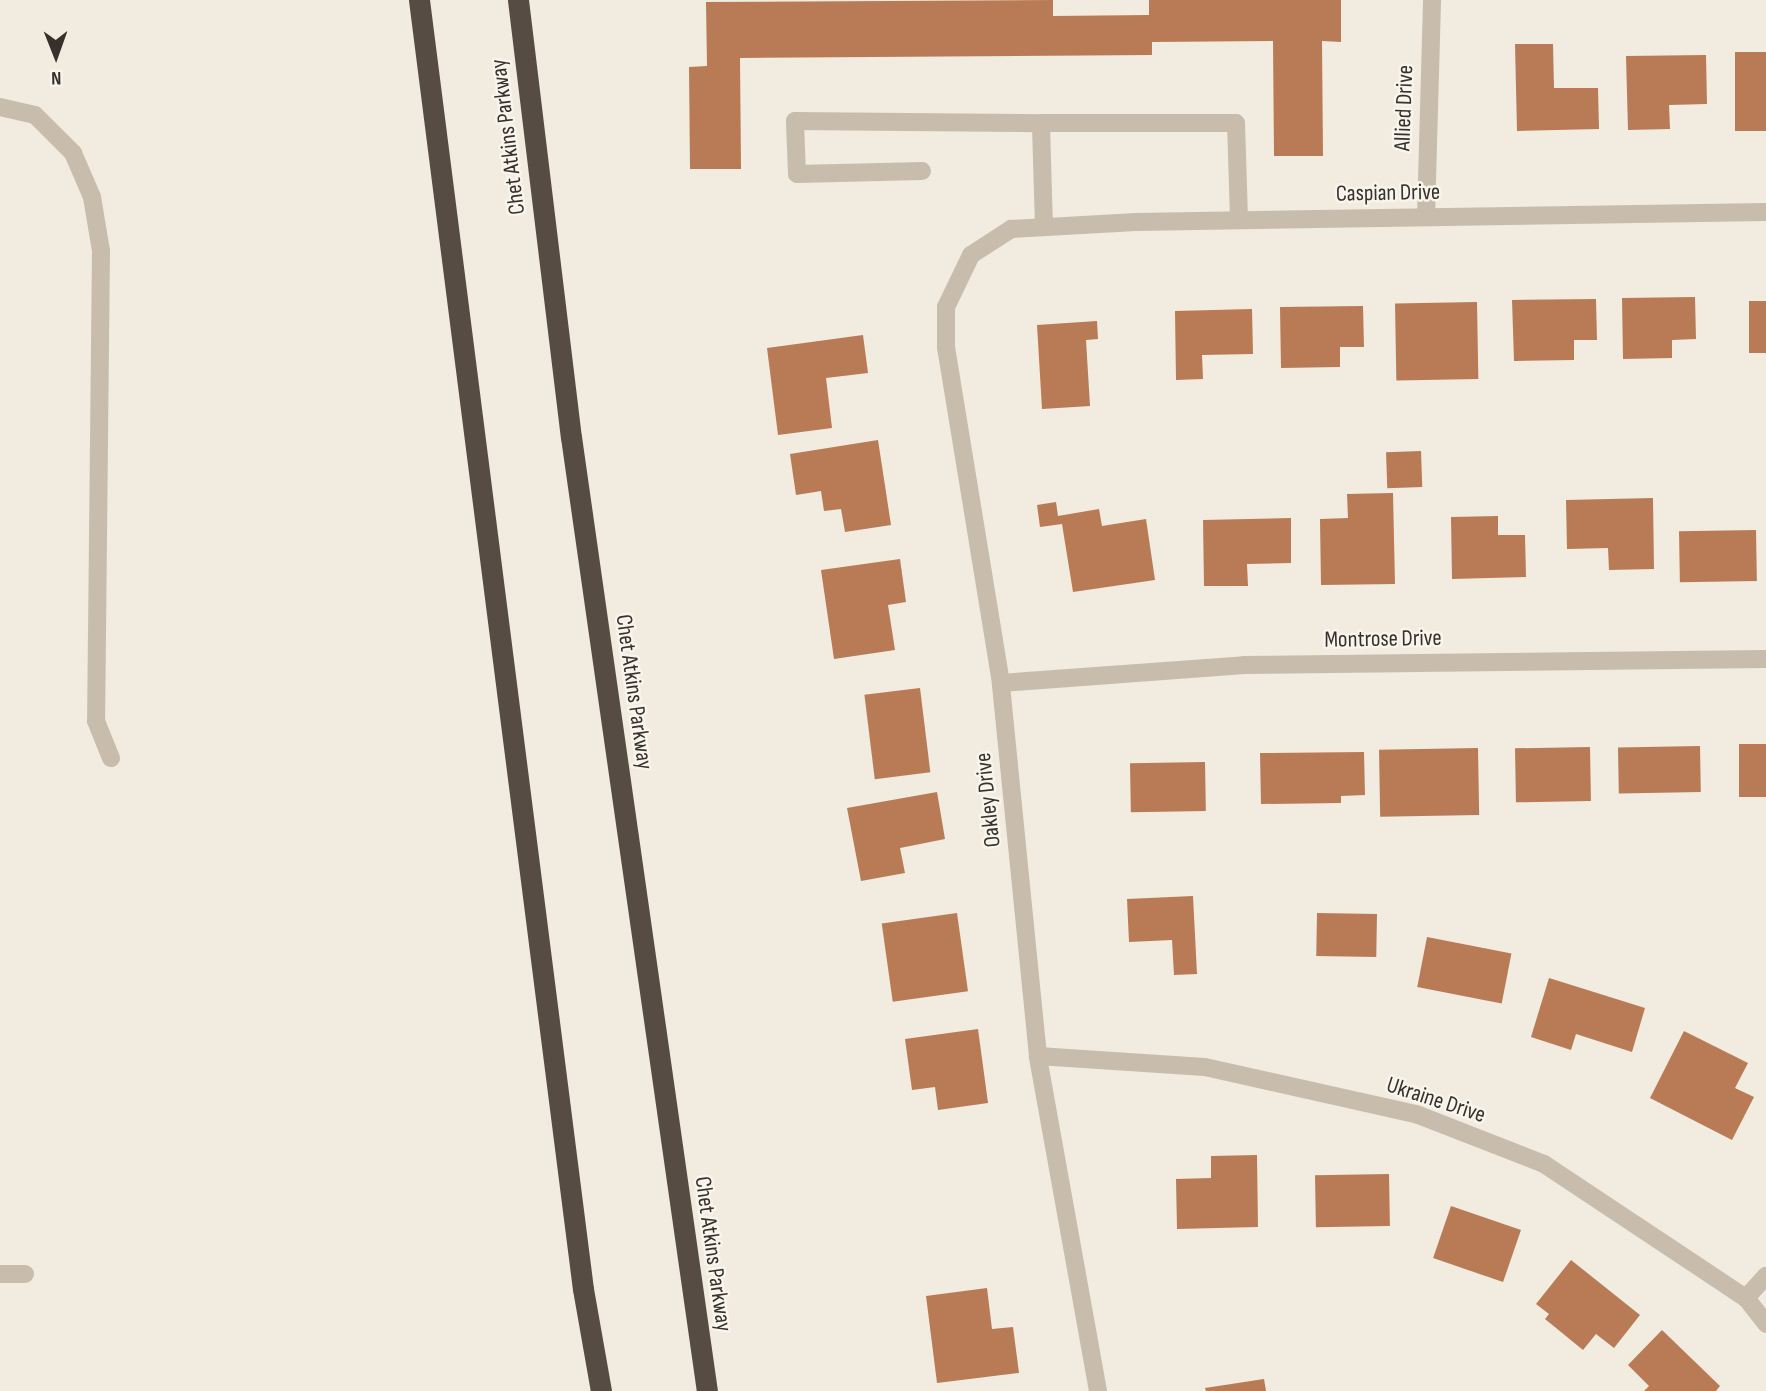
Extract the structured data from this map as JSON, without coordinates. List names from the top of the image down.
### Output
{
  "streets": {
    "highway": ["Chet Atkins Parkway"],
    "street": [
      "Allied Drive",
      "Caspian Drive",
      "Montrose Drive",
      "Oakley Drive",
      "Ukraine Drive"
    ]
  },
  "crossings": [
    ["Allied Drive", "Caspian Drive"],
    ["Caspian Drive", "Oakley Drive"],
    ["Montrose Drive", "Oakley Drive"],
    ["Oakley Drive", "Ukraine Drive"]
  ],
  "north": "bottom"
}
